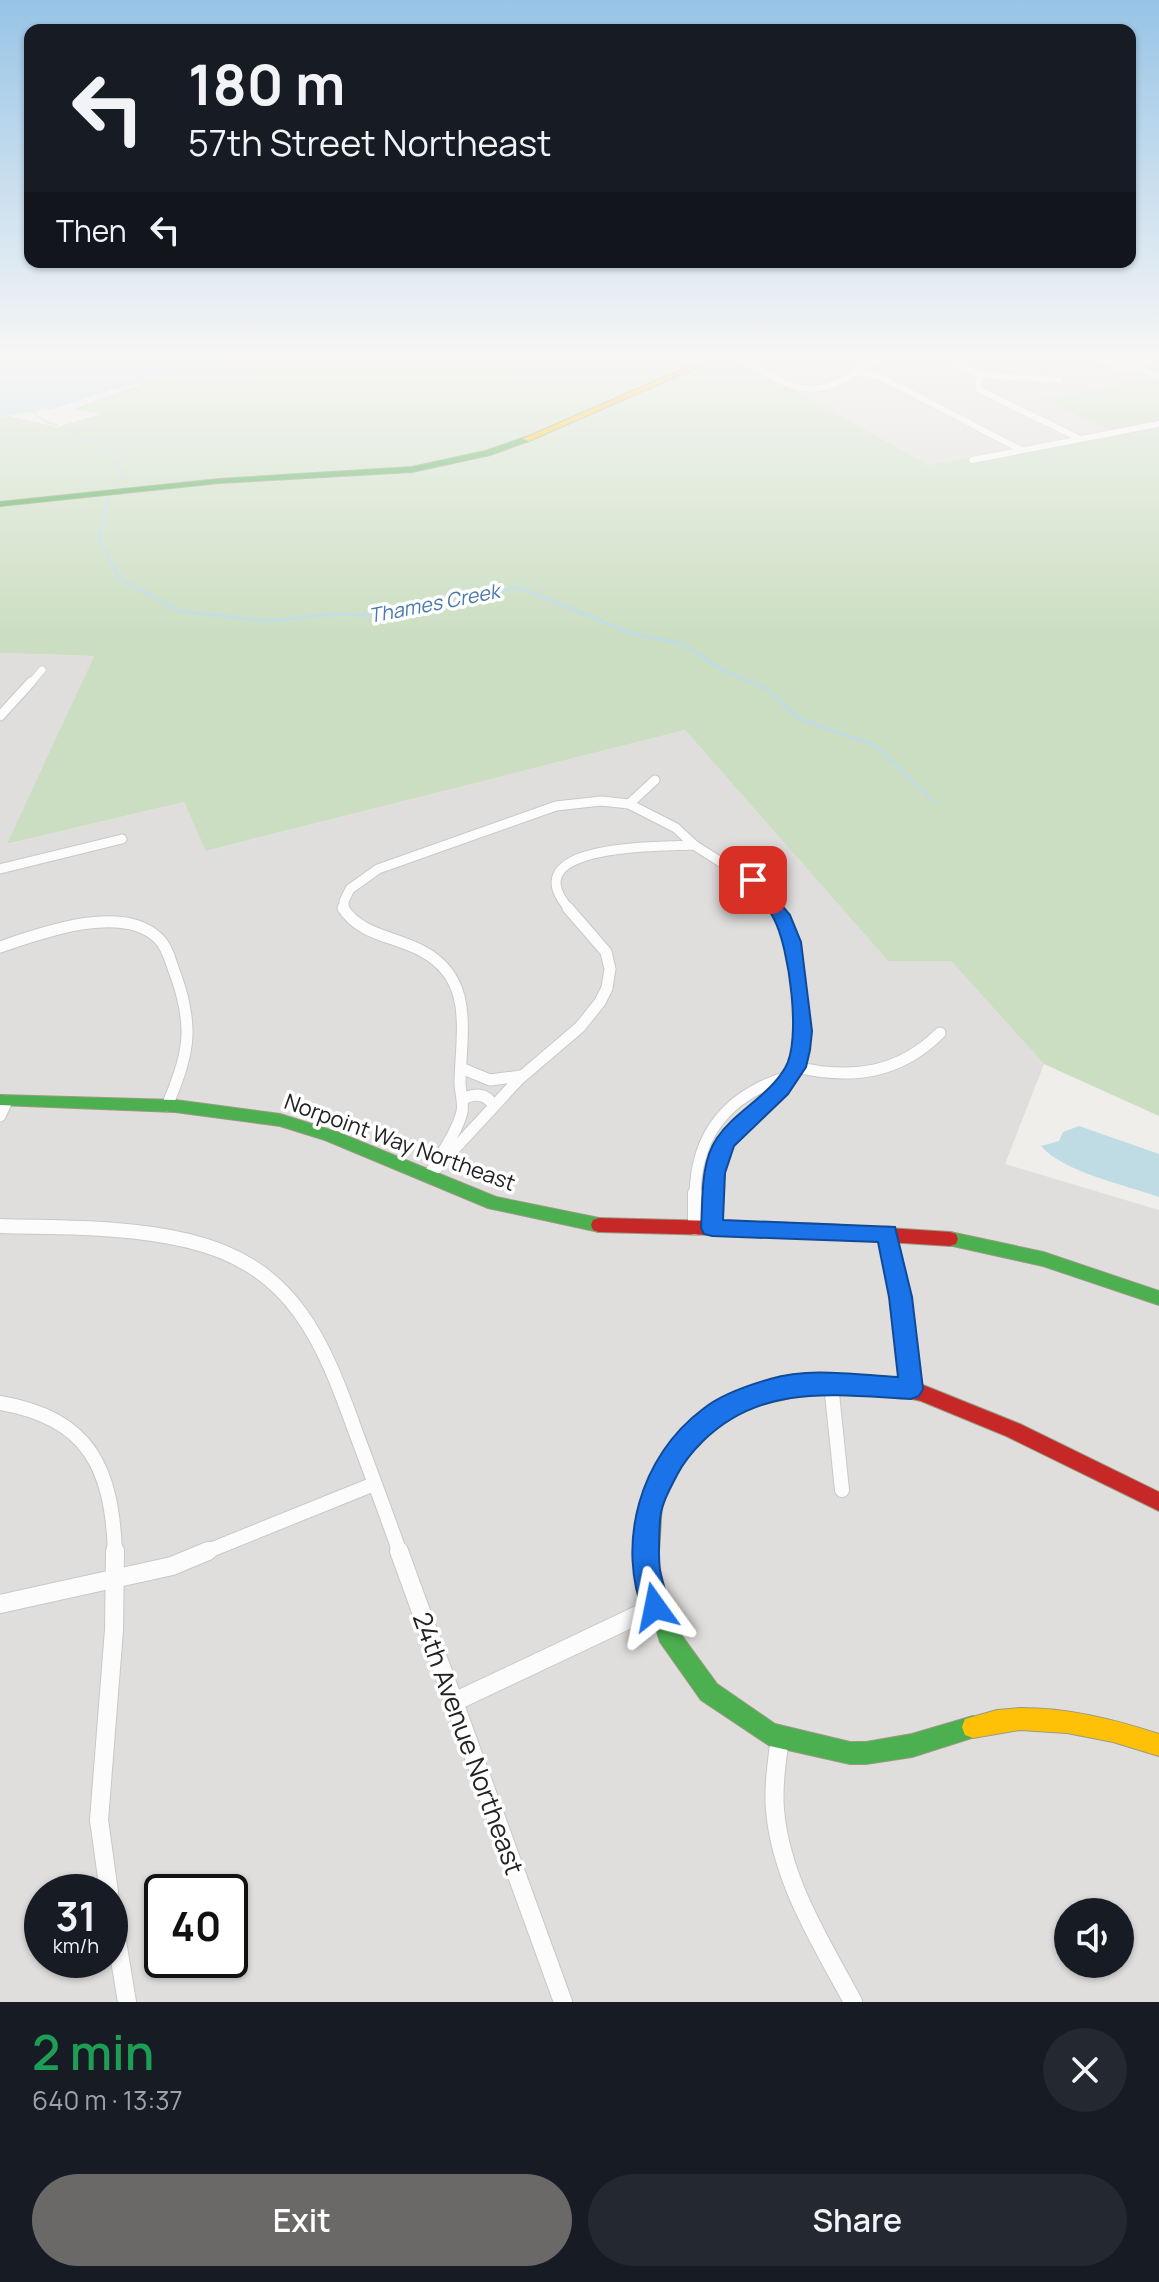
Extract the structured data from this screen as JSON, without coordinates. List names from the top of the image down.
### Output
{
  "streets": {
    "street": ["Norpoint Way Northeast", "24th Avenue Northeast"]
  },
  "water": ["Thames Creek"],
  "page": {
    "turn": ["180 m", "57th Street Northeast"],
    "then": "Then",
    "speed": "31 km/h",
    "limit": "40",
    "heading": ["2 min", "640 m · 13:37"],
    "buttons": ["Exit", "Share"]
  }
}
